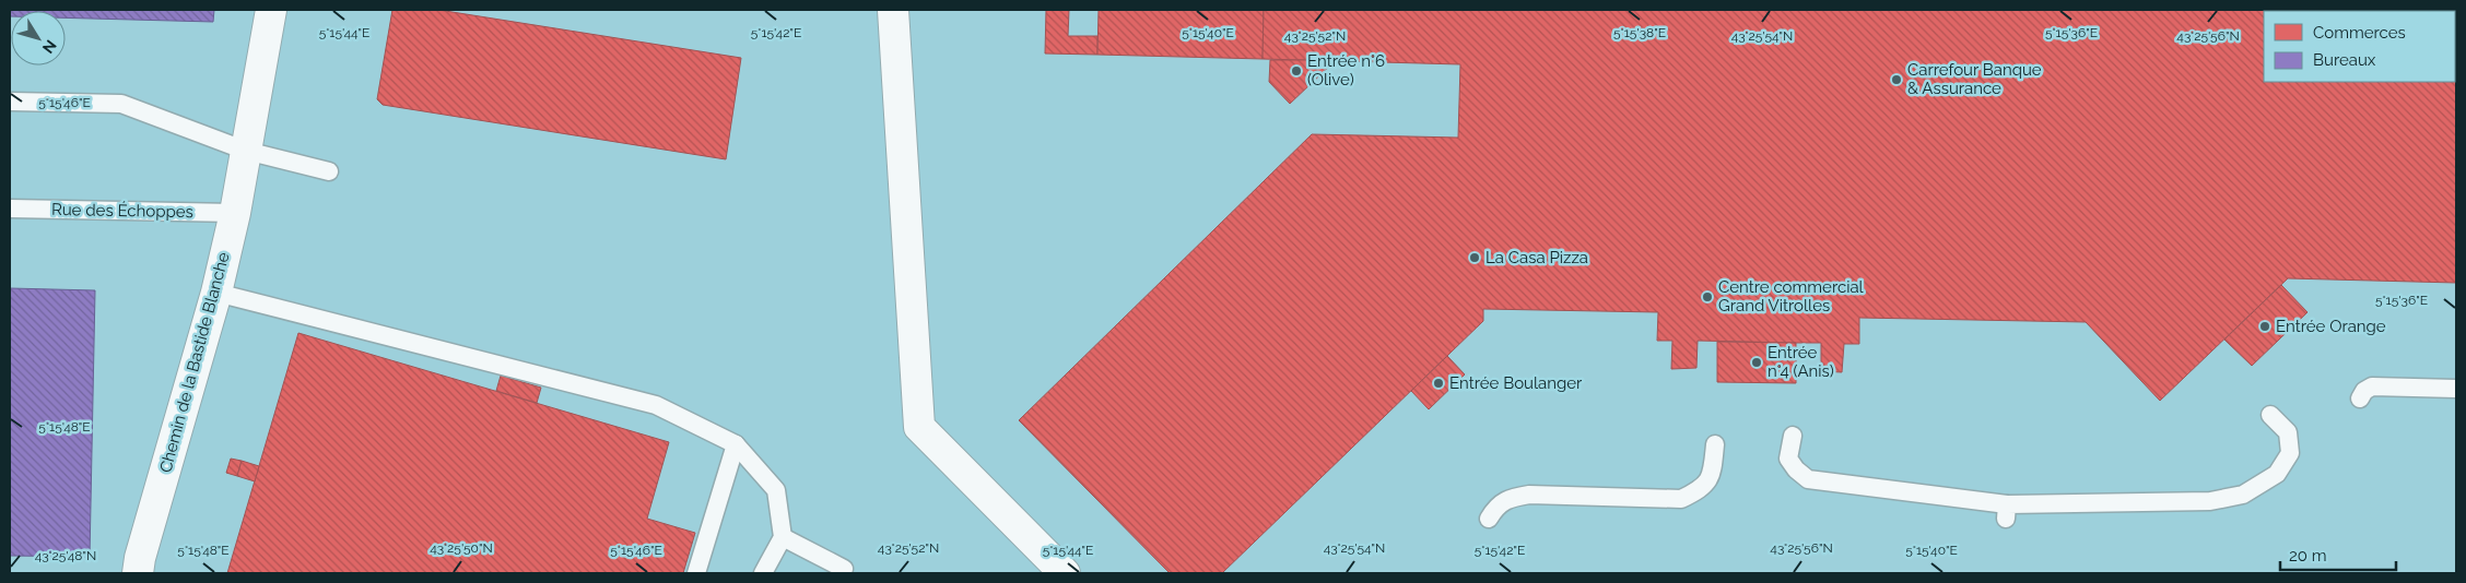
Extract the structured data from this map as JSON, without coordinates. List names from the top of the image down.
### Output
{
  "streets": {
    "street": ["Chemin de la Bastide Blanche"],
    "lane": ["Rue des Échoppes"]
  },
  "crossings": [
    ["Rue des Échoppes", "Chemin de la Bastide Blanche"]
  ],
  "places": [
    "Entrée n°6 (Olive)",
    "Carrefour Banque & Assurance",
    "La Casa Pizza",
    "Centre commercial Grand Vitrolles",
    "Entrée Orange",
    "Entrée n°4 (Anis)",
    "Entrée Boulanger"
  ],
  "legend": ["Commerces", "Bureaux"],
  "scale_bar": "20 m",
  "north": "bottom right",
  "coordinates": [
    "5°15'42\"E",
    "5°15'40\"E",
    "5°15'44\"E",
    "5°15'38\"E",
    "5°15'36\"E",
    "43°25'52\"N",
    "43°25'54\"N",
    "43°25'56\"N",
    "5°15'46\"E",
    "5°15'48\"E",
    "43°25'50\"N",
    "43°25'48\"N"
  ]
}
